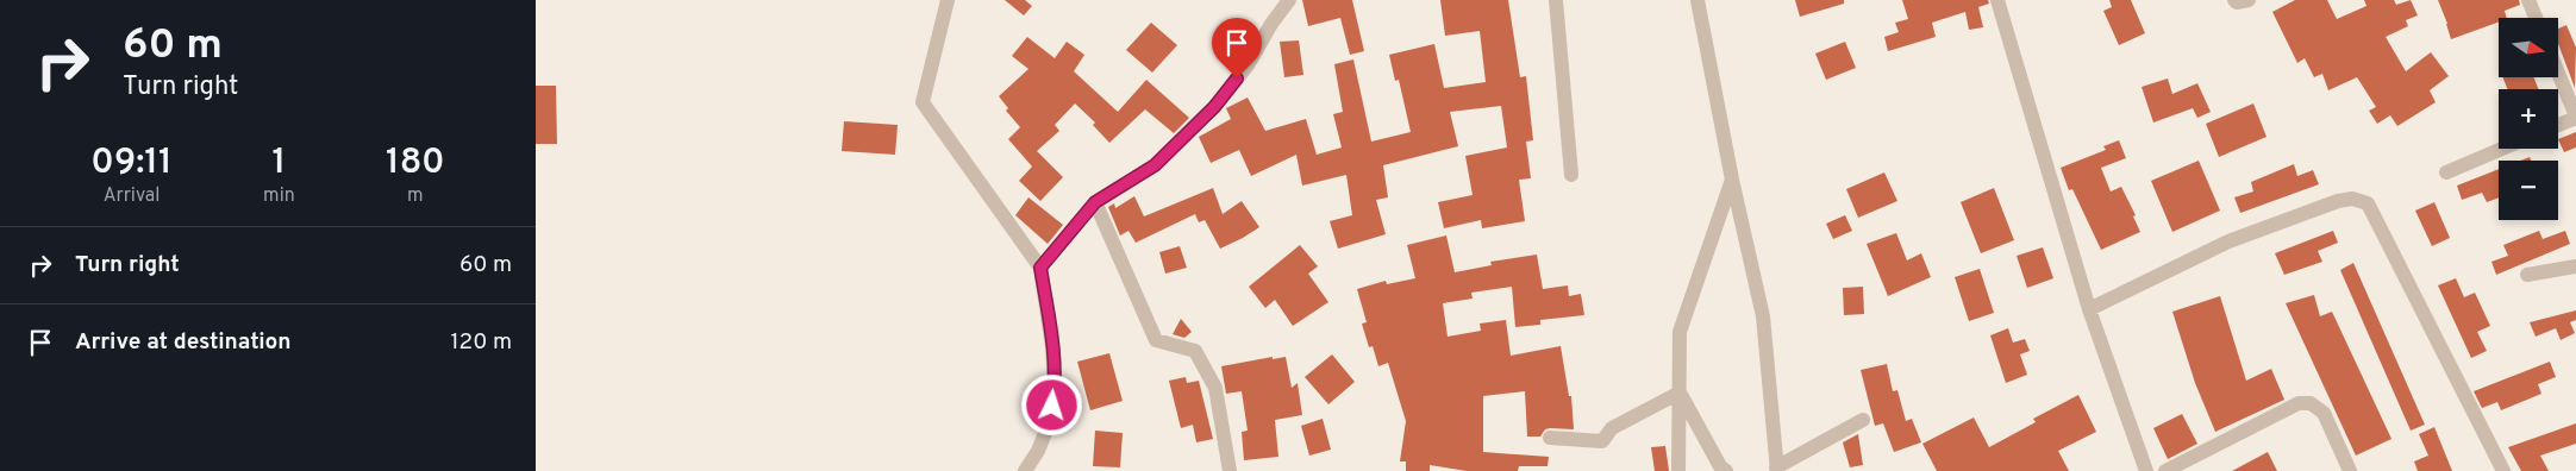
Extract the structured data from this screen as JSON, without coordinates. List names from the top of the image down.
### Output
{
  "north": "right",
  "page": {
    "turn": ["60 m", "Turn right"],
    "map_buttons": ["+", "−"],
    "eta": [
      "09:11",
      "Arrival",
      "1",
      "min",
      "180",
      "m"
    ],
    "list": [
      {
        "name": "Turn right",
        "value": "60 m"
      },
      {
        "name": "Arrive at destination",
        "value": "120 m"
      }
    ]
  }
}
